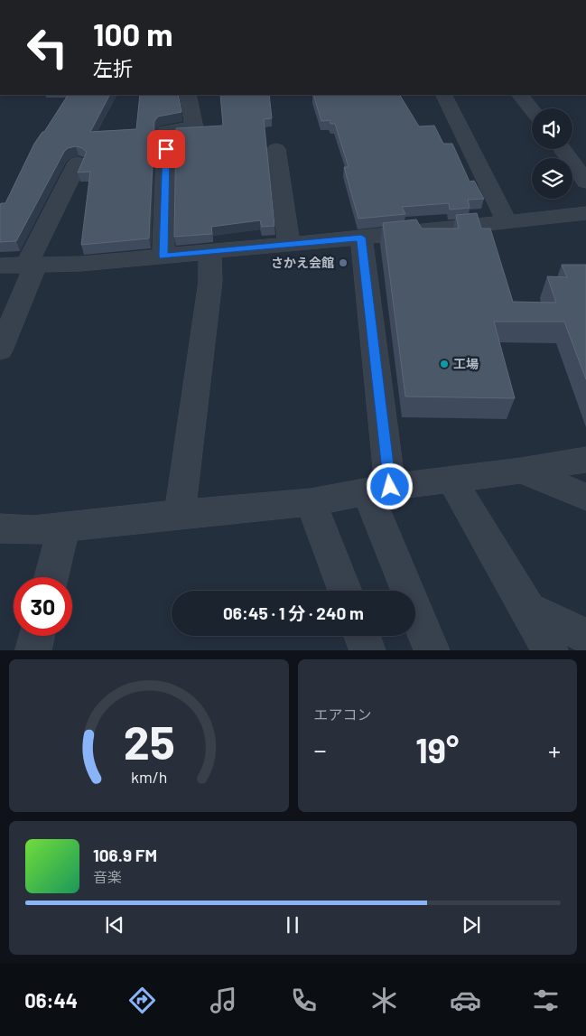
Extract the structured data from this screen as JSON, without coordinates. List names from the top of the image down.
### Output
{
  "places": ["さかえ会館", "工場"],
  "page": {
    "turn": ["100 m", "左折"],
    "limit": "30",
    "trip": "06:45 · 1 分 · 240 m",
    "tile": "エアコン",
    "heat": ["−", "19°", "+"],
    "song": ["106.9 FM", "音楽"],
    "tabs": "06:44",
    "gauge": ["25", "km/h"]
  }
}
